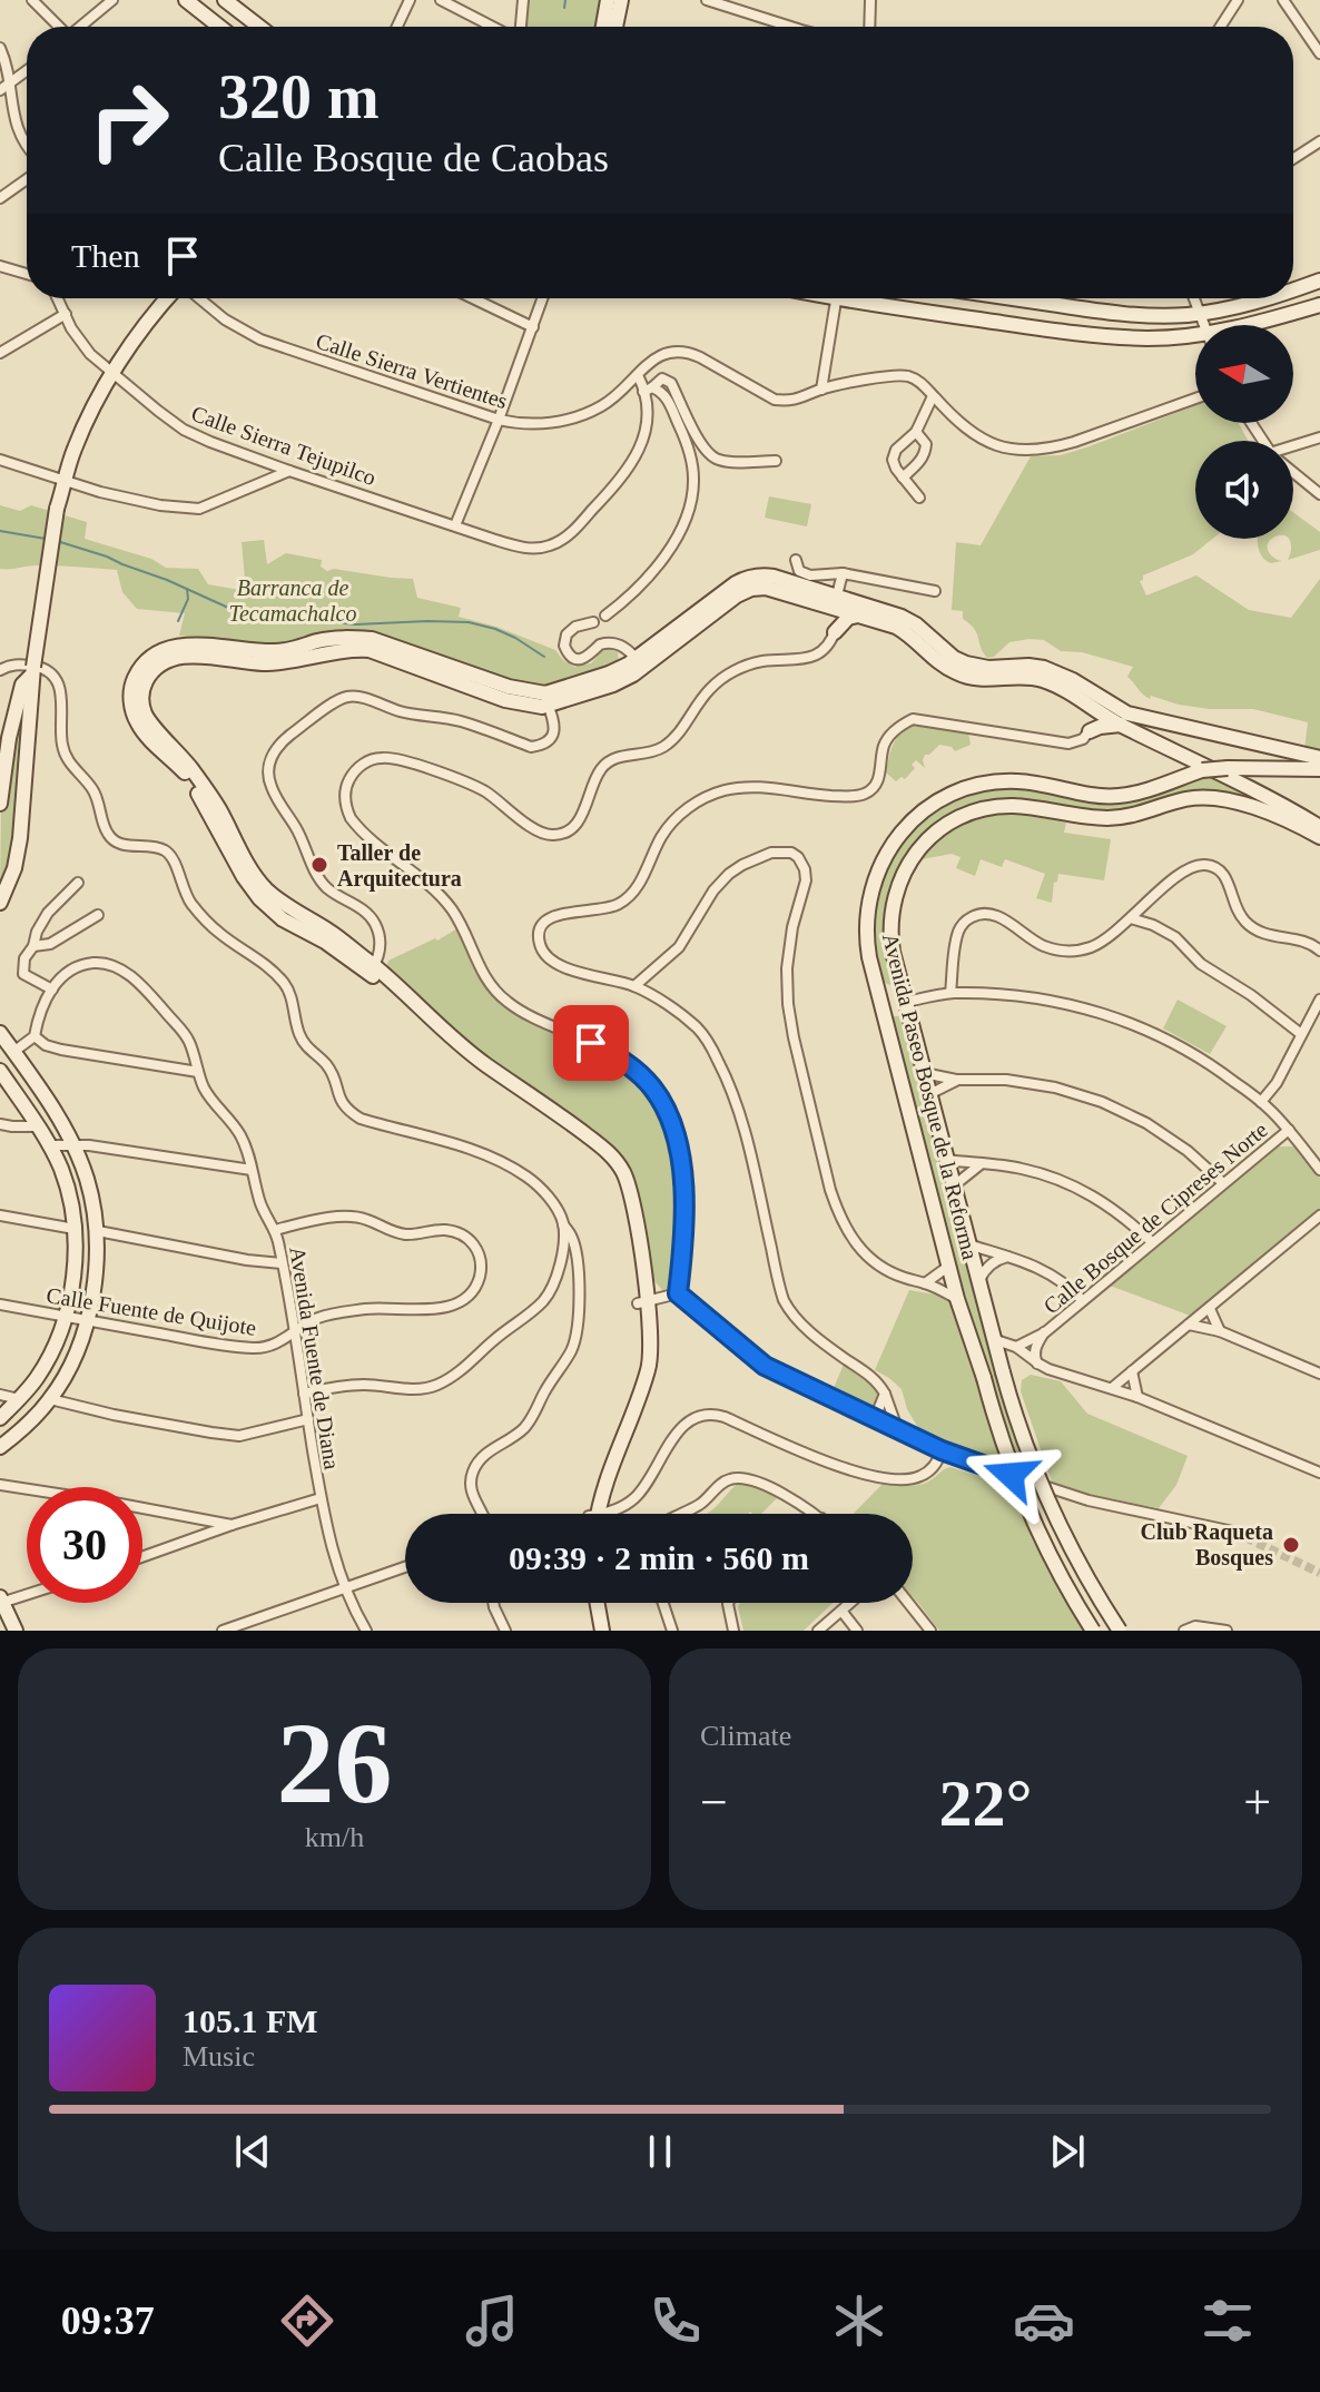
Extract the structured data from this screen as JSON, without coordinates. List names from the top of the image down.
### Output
{
  "streets": {
    "main road": ["Avenida Paseo Bosque de la Reforma"],
    "street": [
      "Calle Sierra Vertientes",
      "Calle Sierra Tejupilco",
      "Calle Bosque de Cipreses Norte",
      "Calle Fuente de Quijote",
      "Avenida Fuente de Diana"
    ]
  },
  "crossings": [
    ["Avenida Paseo Bosque de la Reforma", "Calle Bosque de Cipreses Norte"],
    ["Calle Fuente de Quijote", "Avenida Fuente de Diana"]
  ],
  "parks": ["Barranca de Tecamachalco"],
  "places": ["Taller de Arquitectura", "Club Raqueta Bosques"],
  "north": "left",
  "page": {
    "turn": ["320 m", "Calle Bosque de Caobas"],
    "then": "Then",
    "limit": "30",
    "trip": "09:39 · 2 min · 560 m",
    "tile": [
      ["26", "km/h"],
      "Climate"
    ],
    "heat": ["−", "22°", "+"],
    "song": ["105.1 FM", "Music"],
    "tabs": "09:37"
  }
}
